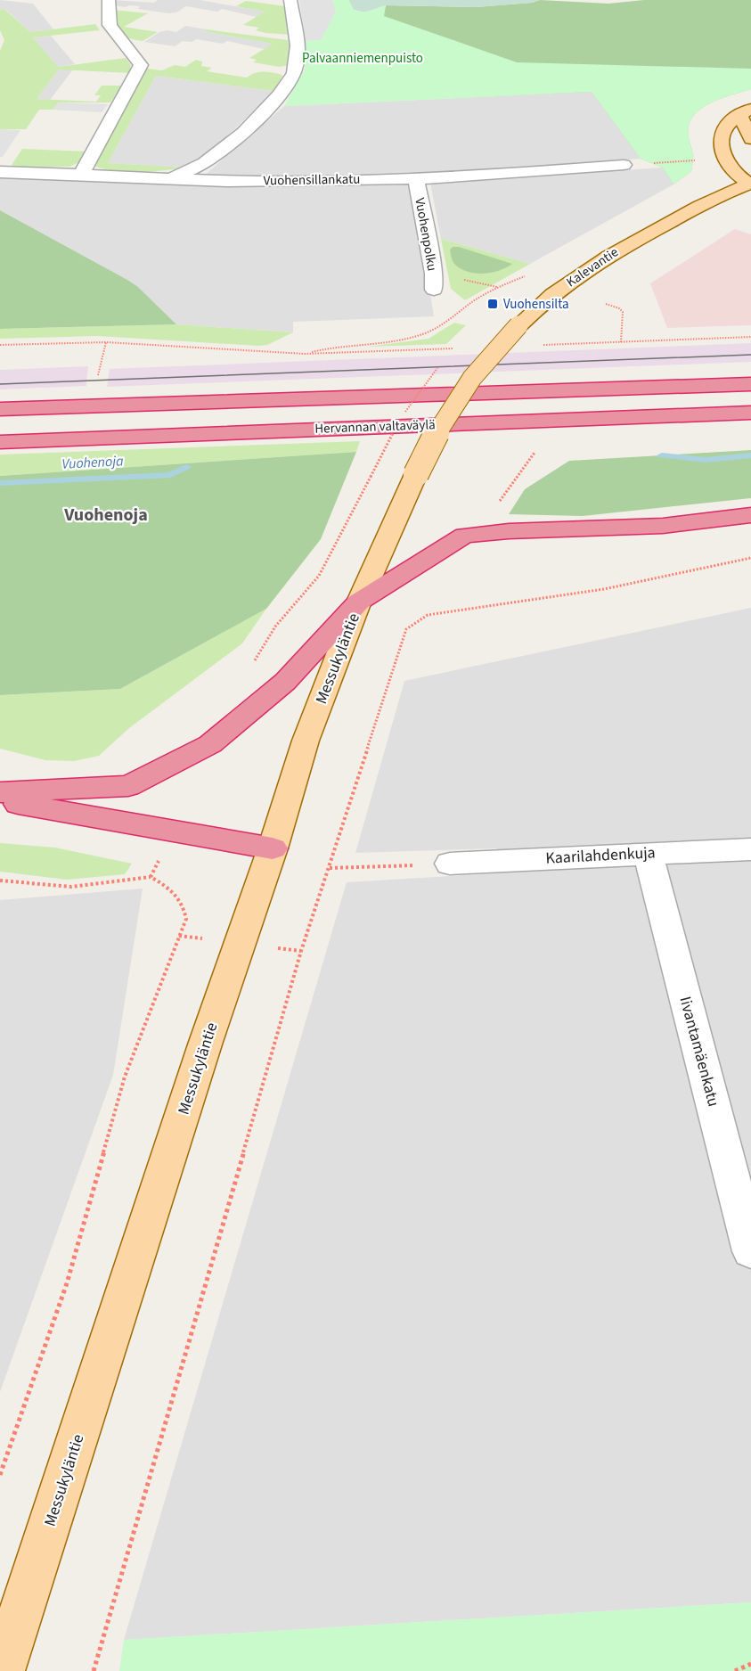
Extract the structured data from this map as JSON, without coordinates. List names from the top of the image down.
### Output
{
  "streets": {
    "highway": ["Hervannan valtaväylä"],
    "main road": ["Kalevantie", "Messukyläntie"],
    "street": [
      "Vuohensillankatu",
      "Vuohenpolku",
      "Kaarilahdenkuja",
      "Iivantamäenkatu"
    ]
  },
  "crossings": [
    ["Vuohensillankatu", "Vuohenpolku"],
    ["Kalevantie", "Messukyläntie"],
    ["Kaarilahdenkuja", "Iivantamäenkatu"]
  ],
  "districts": ["Vuohenoja"],
  "water": ["Vuohenoja"],
  "parks": ["Palvaanniemenpuisto"],
  "places": {
    "transit": ["Vuohensilta"]
  }
}
